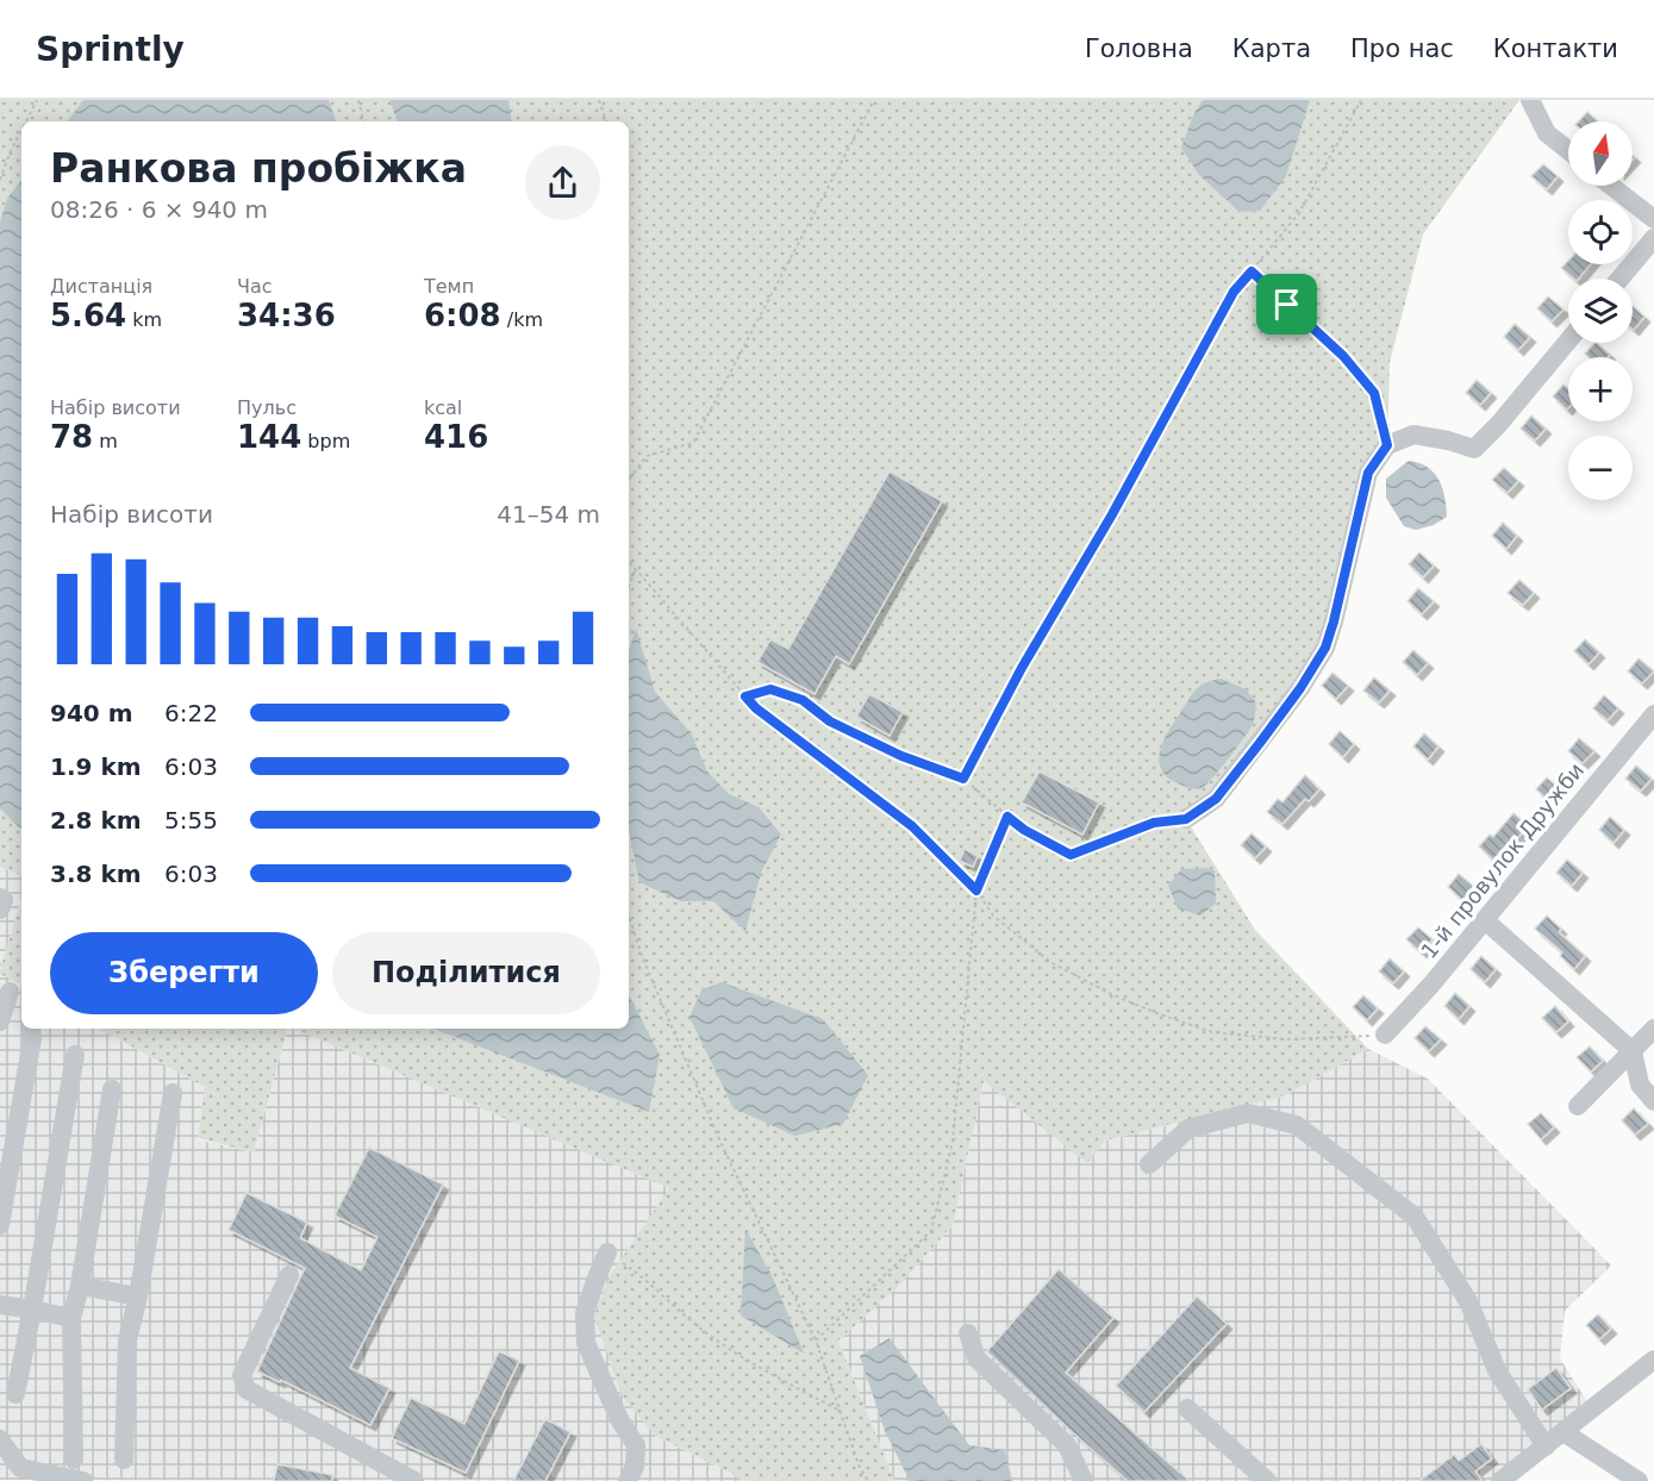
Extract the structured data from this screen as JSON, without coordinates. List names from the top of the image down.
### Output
{
  "streets": {
    "street": ["1-й провулок Дружби"]
  },
  "north": "top",
  "page": {
    "header": "Sprintly",
    "nav": [
      "Головна",
      "Карта",
      "Про нас",
      "Контакти"
    ],
    "map_buttons": ["+", "−"],
    "heading": ["Ранкова пробіжка", "08:26 · 6 × 940 m"],
    "stats": [
      ["Дистанція", "5.64 km"],
      ["Час", "34:36"],
      ["Темп", "6:08 /km"],
      ["Набір висоти", "78 m"],
      ["Пульс", "144 bpm"],
      ["kcal", "416"]
    ],
    "chart": ["Набір висоти", "41–54 m"],
    "list": [
      {
        "name": "940 m",
        "note": "6:22"
      },
      {
        "name": "1.9 km",
        "note": "6:03"
      },
      {
        "name": "2.8 km",
        "note": "5:55"
      },
      {
        "name": "3.8 km",
        "note": "6:03"
      }
    ],
    "buttons": ["Зберегти", "Поділитися"]
  }
}
